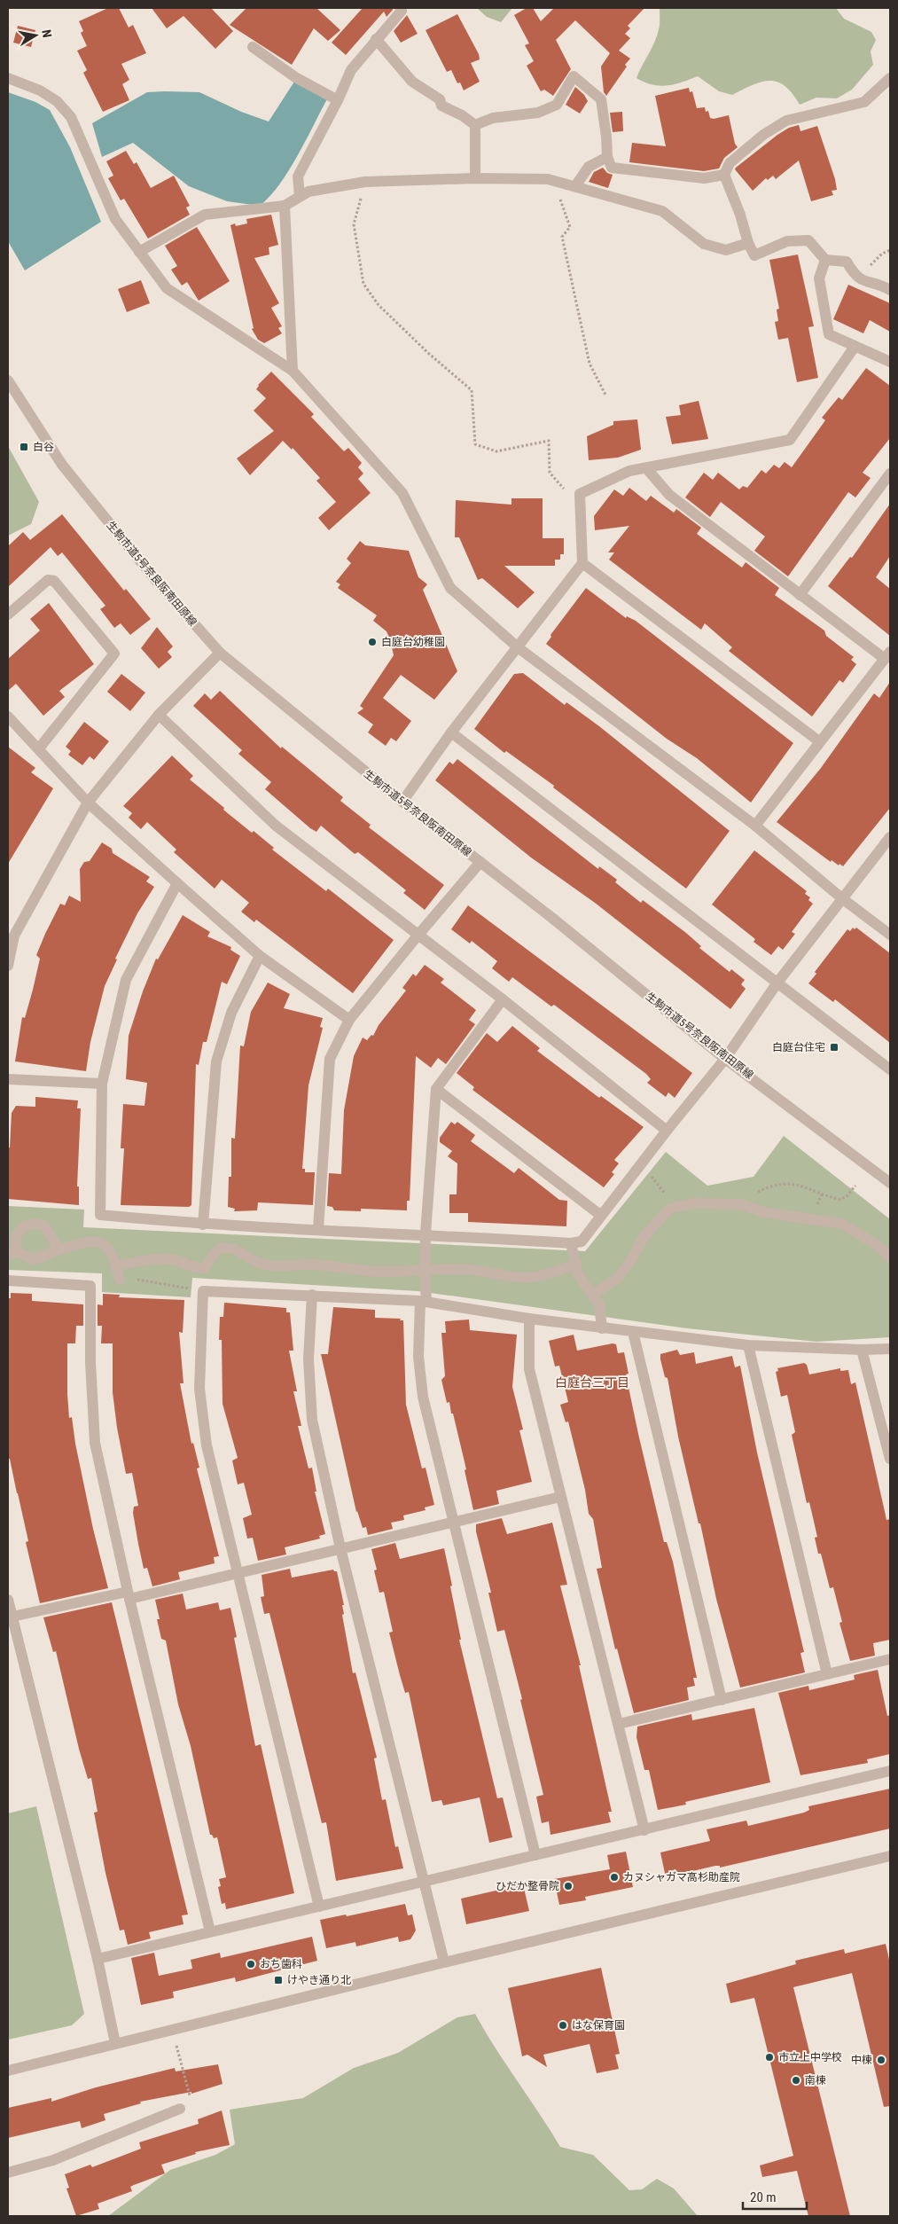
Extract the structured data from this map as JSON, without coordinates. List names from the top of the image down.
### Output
{
  "streets": {
    "street": ["生駒市道5号奈良阪南田原線"]
  },
  "districts": ["白庭台三丁目"],
  "places": {
    "transit": ["白谷", "白庭台住宅", "けやき通り北"],
    "other": [
      "白庭台幼稚園",
      "カヌシャガマ高杉助産院",
      "ひだか整骨院",
      "おち歯科",
      "はな保育園",
      "市立上中学校",
      "中棟",
      "南棟"
    ]
  },
  "scale_bar": "20 m",
  "north": "right"
}
